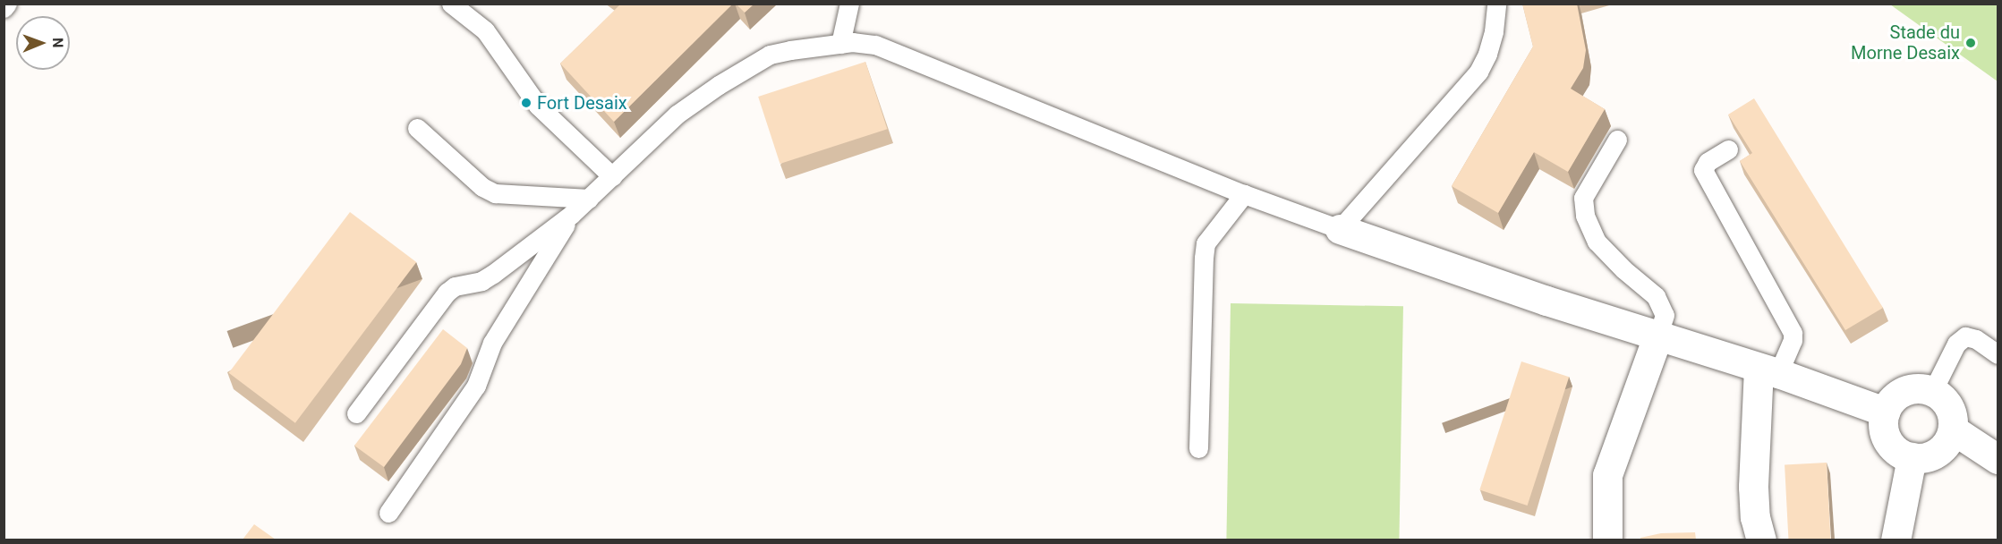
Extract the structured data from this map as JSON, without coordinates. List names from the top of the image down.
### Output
{
  "places": ["Stade du Morne Desaix", "Fort Desaix"],
  "north": "right"
}
